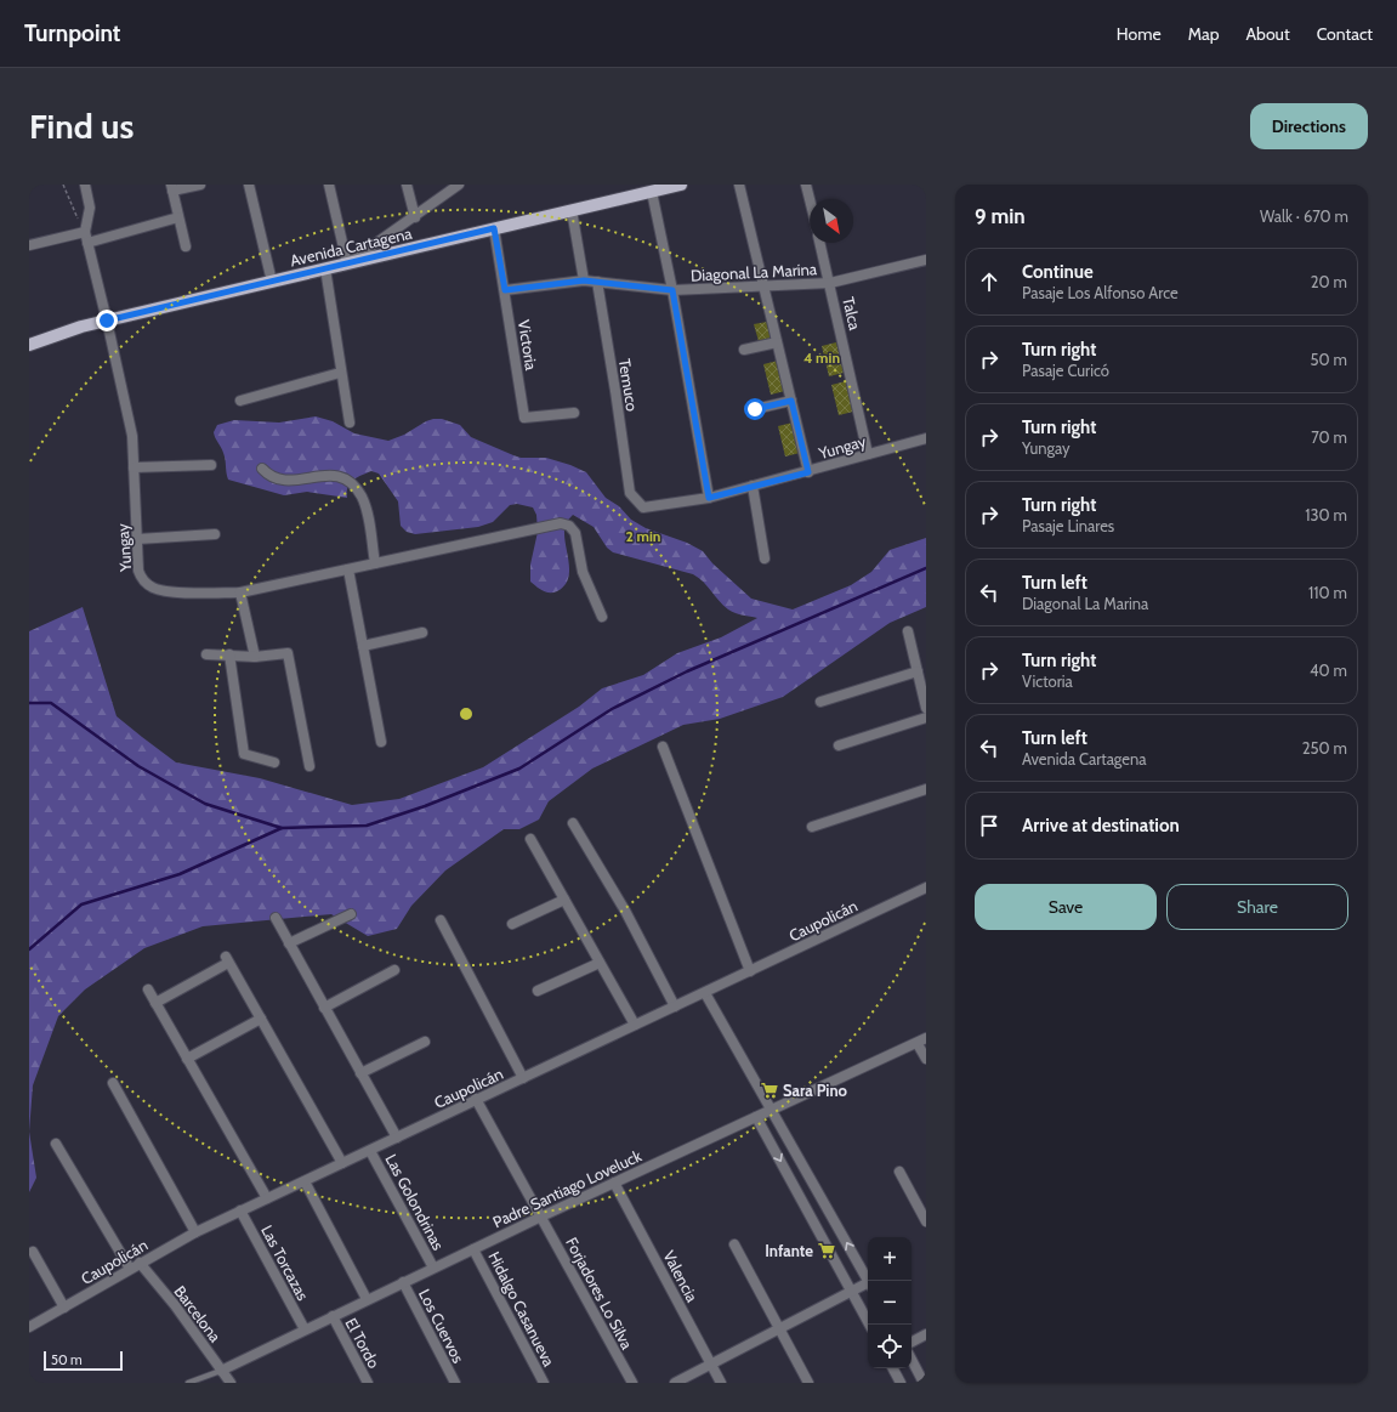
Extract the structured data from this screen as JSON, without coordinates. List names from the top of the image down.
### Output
{
  "streets": {
    "main road": ["Avenida Cartagena"],
    "street": [
      "Diagonal La Marina",
      "Talca",
      "Victoria",
      "Temuco",
      "Yungay",
      "Caupolicán",
      "Padre Santiago Loveluck",
      "Las Golondrinas",
      "Las Torcazas",
      "Valencia",
      "Forjadores Lo Silva",
      "Hidalgo Casanueva",
      "Barcelona",
      "Los Cuervos",
      "El Tordo"
    ]
  },
  "crossings": [
    ["Avenida Cartagena", "Victoria"],
    ["Avenida Cartagena", "Yungay"],
    ["Diagonal La Marina", "Talca"],
    ["Diagonal La Marina", "Victoria"],
    ["Diagonal La Marina", "Temuco"],
    ["Talca", "Yungay"],
    ["Temuco", "Yungay"],
    ["Caupolicán", "Las Golondrinas"],
    ["Caupolicán", "Las Torcazas"],
    ["Caupolicán", "Forjadores Lo Silva"],
    ["Caupolicán", "Barcelona"],
    ["Padre Santiago Loveluck", "Las Golondrinas"],
    ["Padre Santiago Loveluck", "Las Torcazas"],
    ["Padre Santiago Loveluck", "Valencia"],
    ["Padre Santiago Loveluck", "Forjadores Lo Silva"],
    ["Padre Santiago Loveluck", "Hidalgo Casanueva"],
    ["Padre Santiago Loveluck", "Barcelona"],
    ["Padre Santiago Loveluck", "Los Cuervos"],
    ["Padre Santiago Loveluck", "El Tordo"]
  ],
  "places": {
    "supermarket": ["Sara Pino", "Infante"]
  },
  "scale_bar": "50 m",
  "north": "bottom right",
  "page": {
    "header": "Turnpoint",
    "nav": [
      "Home",
      "Map",
      "About",
      "Contact"
    ],
    "buttons": [
      "Directions",
      ["Save", "Share"]
    ],
    "title": "Find us",
    "heading": ["9 min", "Walk · 670 m"],
    "list": [
      ["Continue", "Pasaje Los Alfonso Arce", "20 m"],
      ["Turn right", "Pasaje Curicó", "50 m"],
      ["Turn right", "Yungay", "70 m"],
      ["Turn right", "Pasaje Linares", "130 m"],
      ["Turn left", "Diagonal La Marina", "110 m"],
      ["Turn right", "Victoria", "40 m"],
      ["Turn left", "Avenida Cartagena", "250 m"],
      "Arrive at destination"
    ],
    "map_buttons": ["+", "−"],
    "scale": "50 m"
  },
  "rings": ["4 min", "2 min"]
}
